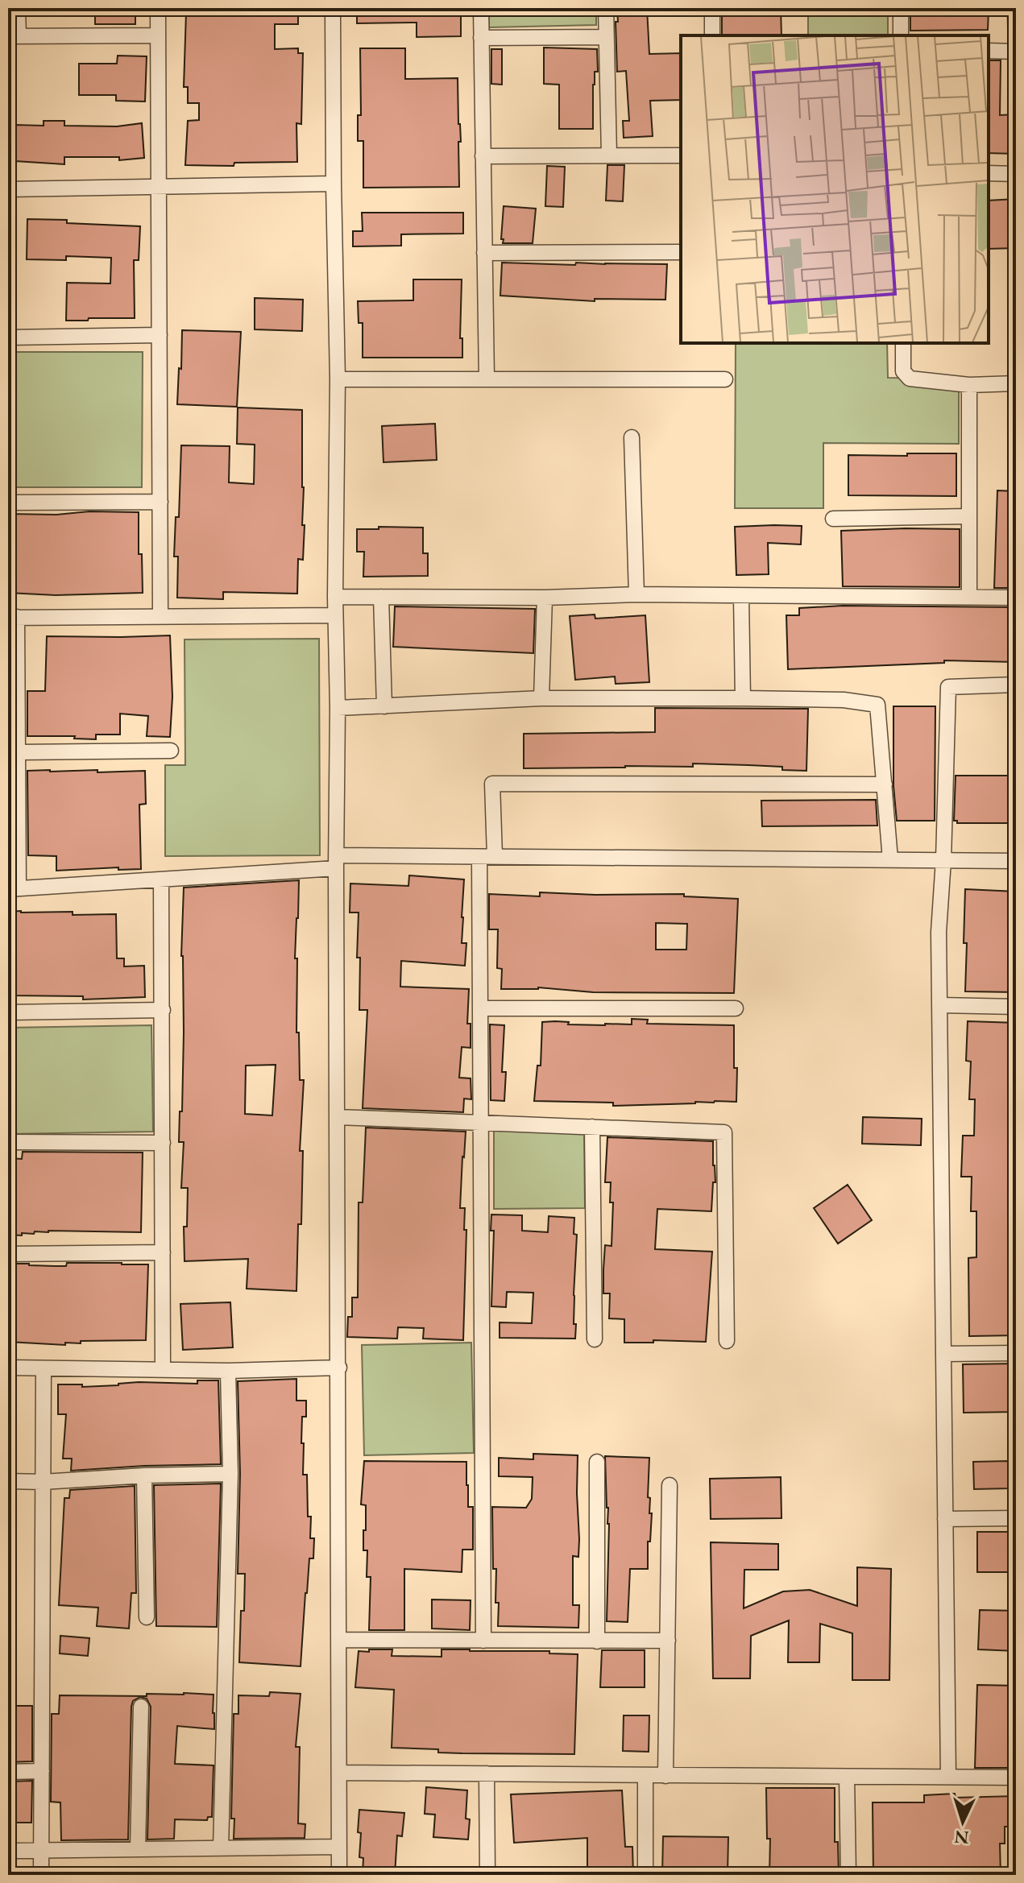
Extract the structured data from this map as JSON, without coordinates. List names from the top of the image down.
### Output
{
  "north": "bottom"
}
